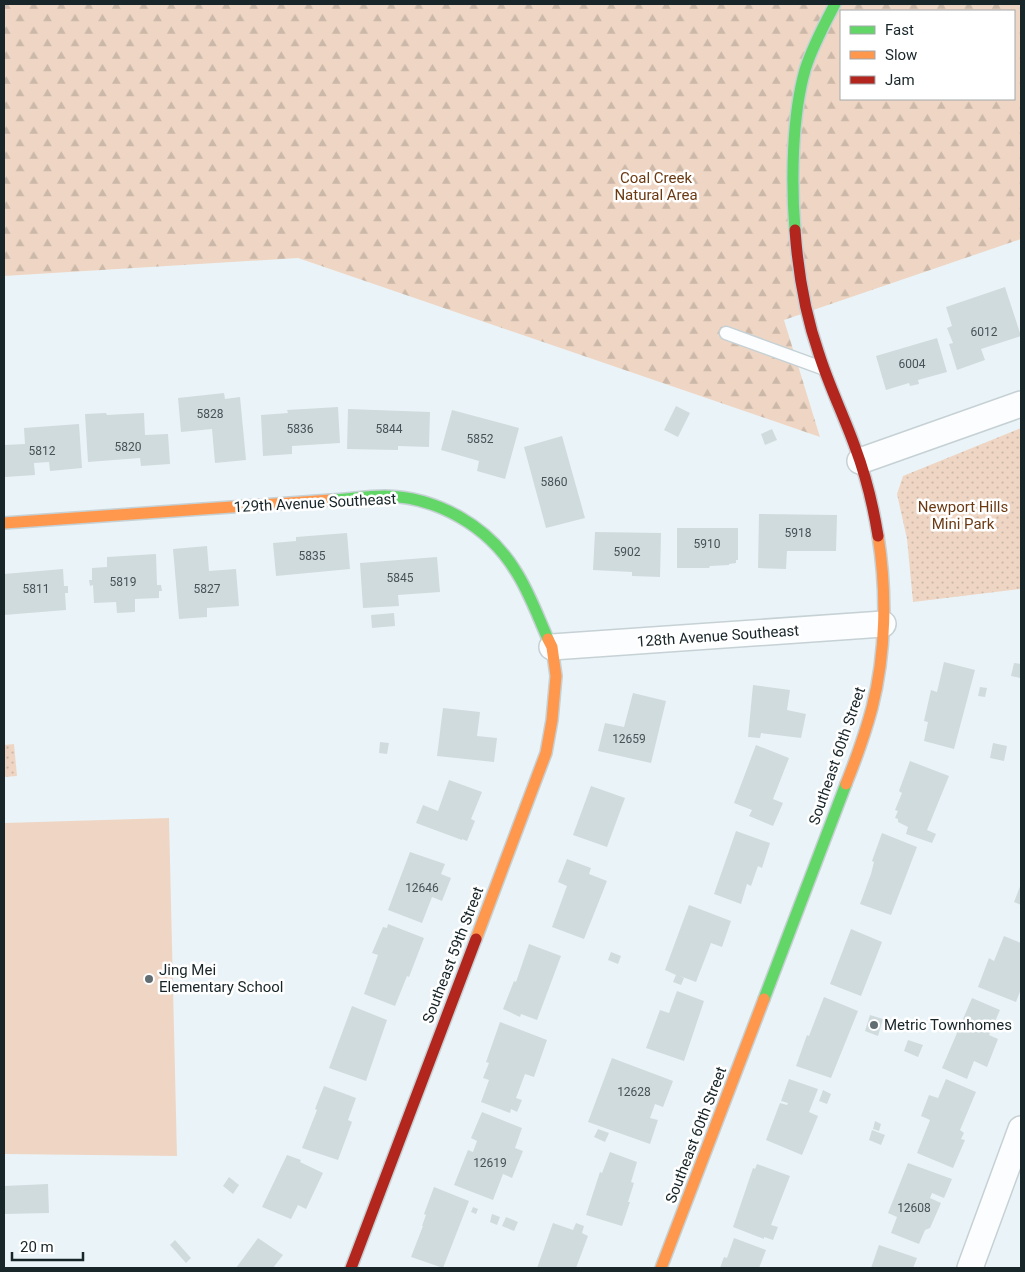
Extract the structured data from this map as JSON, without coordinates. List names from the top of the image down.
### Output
{
  "streets": {
    "street": [
      "129th Avenue Southeast",
      "128th Avenue Southeast",
      "Southeast 60th Street",
      "Southeast 59th Street"
    ]
  },
  "crossings": [
    ["129th Avenue Southeast", "128th Avenue Southeast"],
    ["129th Avenue Southeast", "Southeast 59th Street"],
    ["128th Avenue Southeast", "Southeast 60th Street"],
    ["128th Avenue Southeast", "Southeast 59th Street"]
  ],
  "parks": ["Coal Creek Natural Area", "Newport Hills Mini Park"],
  "places": ["Jing Mei Elementary School", "Metric Townhomes"],
  "house_numbers": [
    "6012",
    "6004",
    "5828",
    "5836",
    "5844",
    "5852",
    "5820",
    "5812",
    "5860",
    "5918",
    "5910",
    "5902",
    "5835",
    "5845",
    "5819",
    "5811",
    "5827",
    "12659",
    "12646",
    "12628",
    "12619",
    "12608"
  ],
  "legend": ["Fast", "Slow", "Jam"],
  "scale_bar": "20 m"
}
